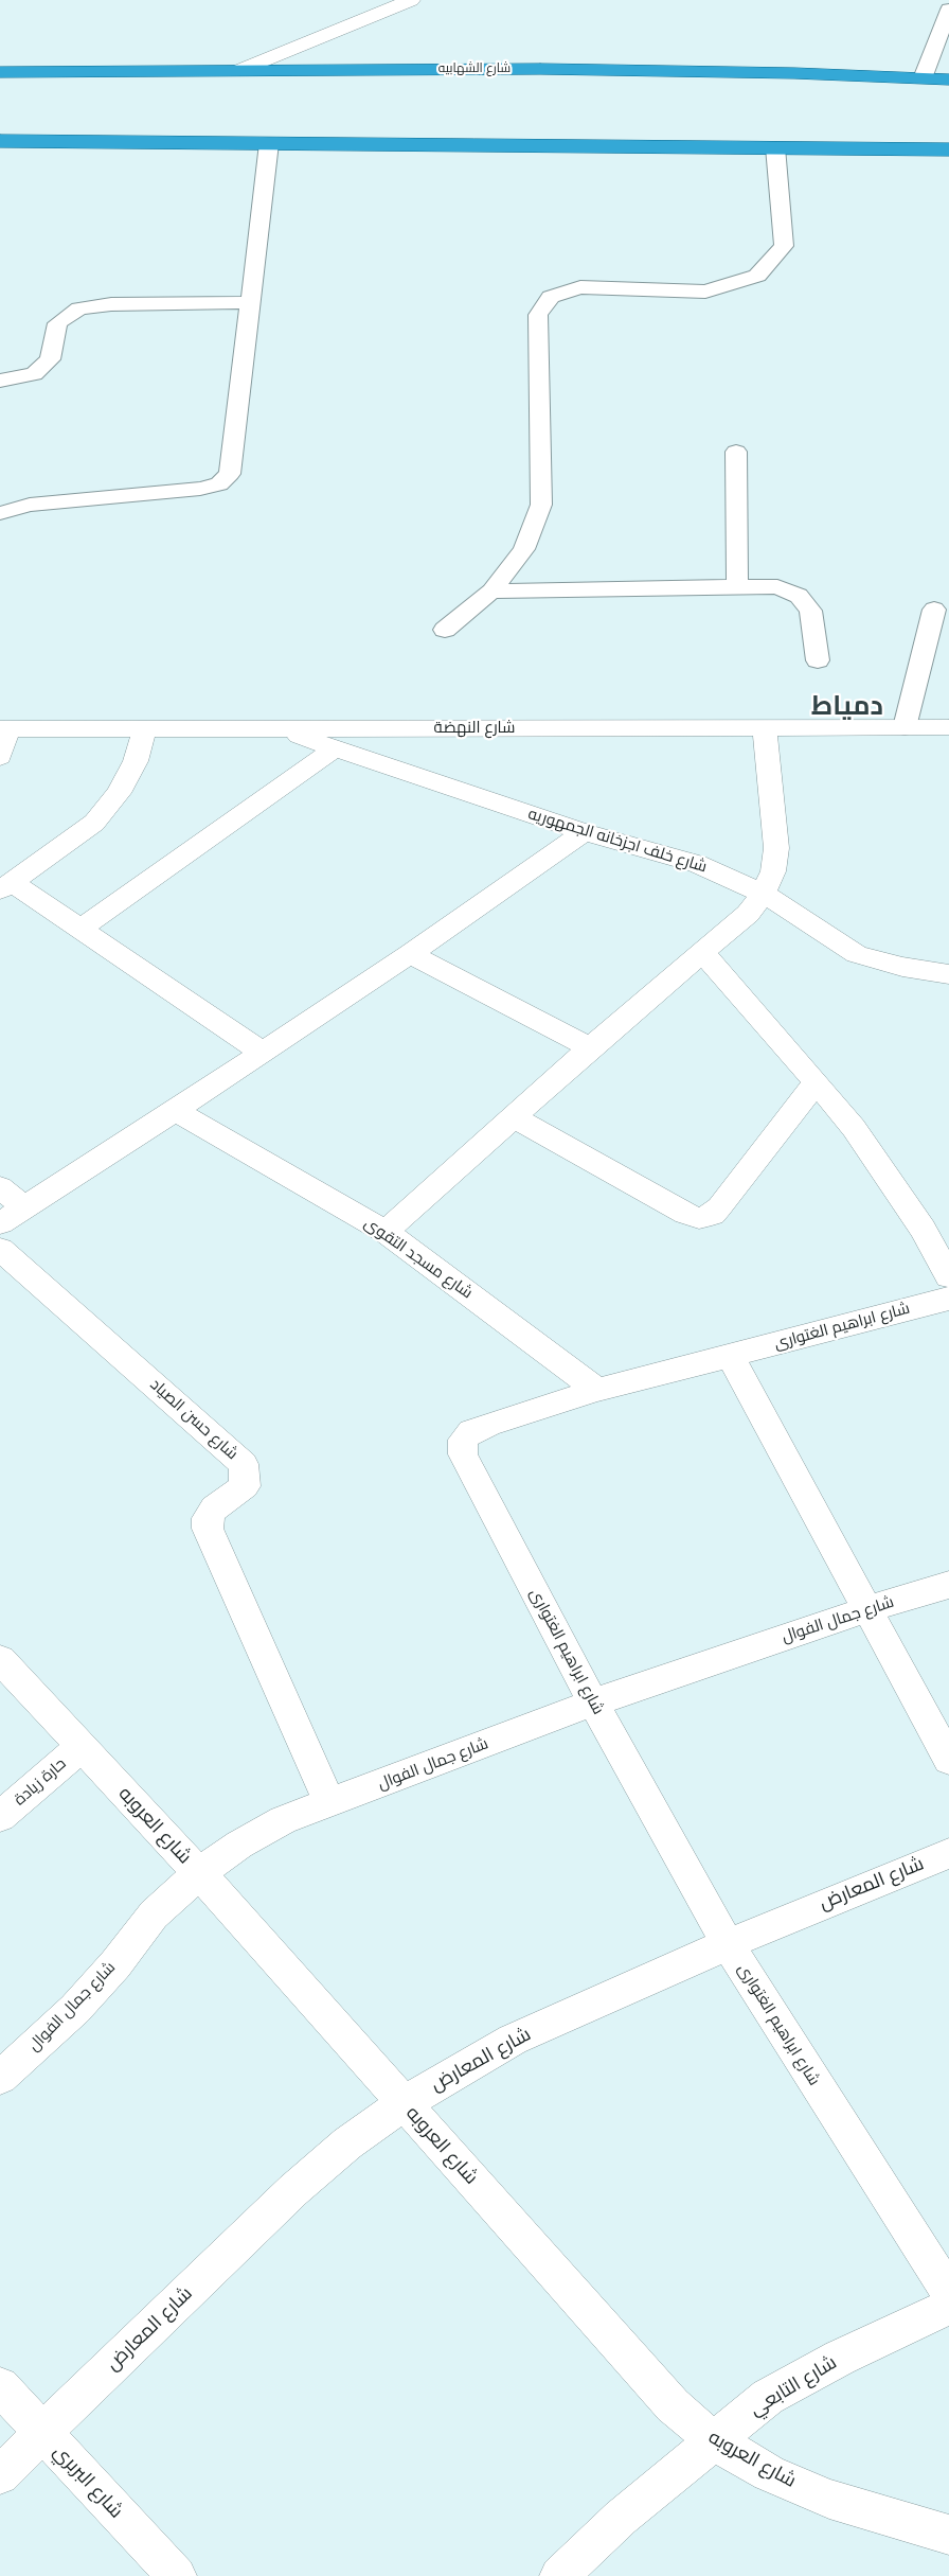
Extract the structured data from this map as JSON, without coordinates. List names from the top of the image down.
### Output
{
  "streets": {
    "highway": ["شارع الشهابيه"],
    "street": [
      "شارع النهضة",
      "شارع خلف اجزخانه الجمهوريه",
      "شارع مسجد التقوى",
      "شارع ابراهيم الغتوارى",
      "شارع حسن الصياد",
      "شارع جمال الفوال",
      "حارة زيادة",
      "شارع العروبه",
      "شارع المعارض",
      "شارع التابعي",
      "شارع البربري"
    ]
  },
  "crossings": [
    ["شارع النهضة", "شارع خلف اجزخانه الجمهوريه"],
    ["شارع مسجد التقوى", "شارع ابراهيم الغتوارى"],
    ["شارع ابراهيم الغتوارى", "شارع جمال الفوال"],
    ["شارع ابراهيم الغتوارى", "شارع المعارض"],
    ["شارع حسن الصياد", "شارع جمال الفوال"],
    ["شارع جمال الفوال", "شارع العروبه"],
    ["حارة زيادة", "شارع العروبه"],
    ["شارع العروبه", "شارع المعارض"],
    ["شارع العروبه", "شارع التابعي"],
    ["شارع المعارض", "شارع البربري"]
  ],
  "districts": ["دمياط"]
}
